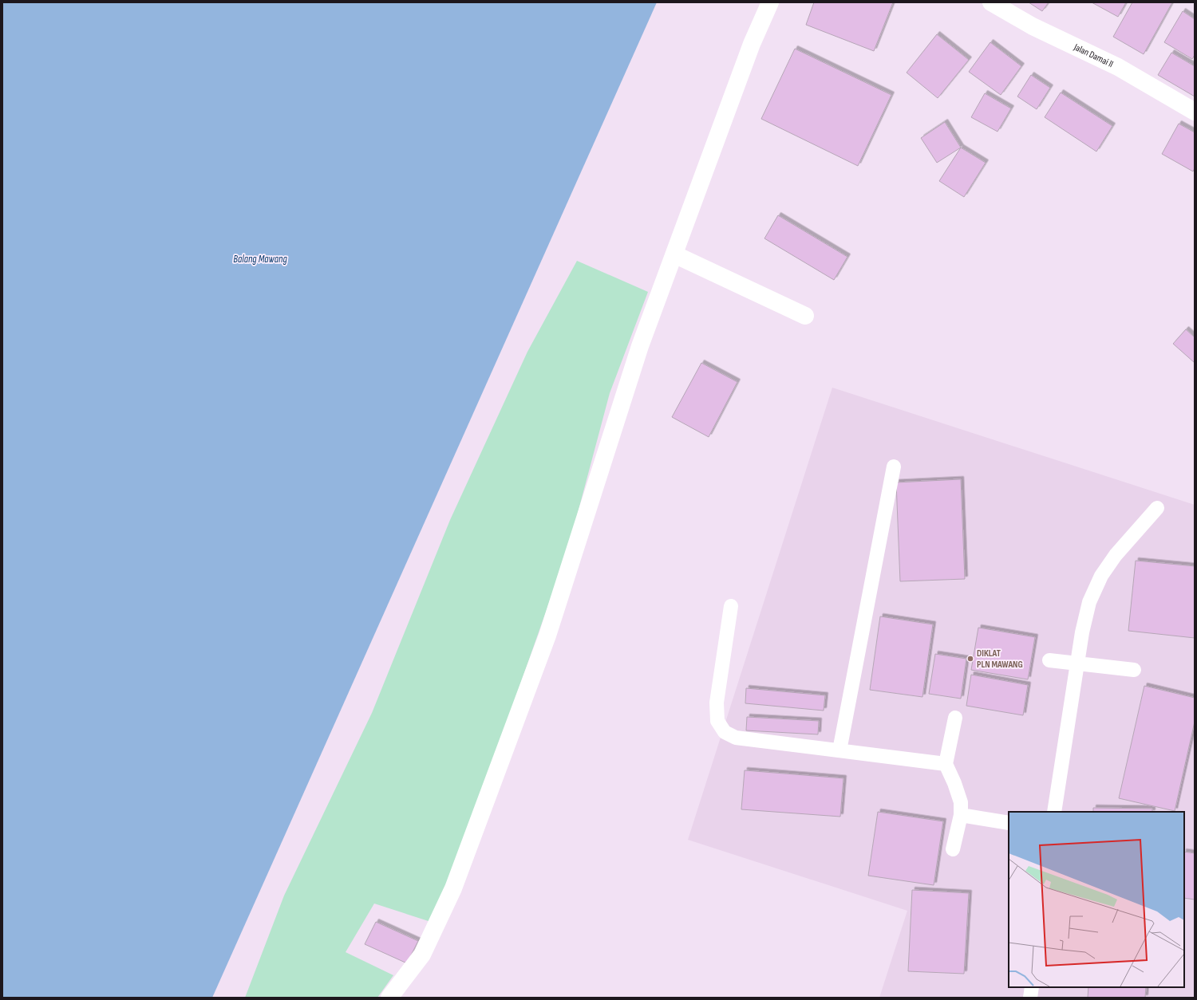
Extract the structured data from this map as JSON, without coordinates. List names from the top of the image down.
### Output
{
  "streets": {
    "street": ["Jalan Damai II"]
  },
  "water": ["Balang Mawang"],
  "places": ["DIKLAT PLN MAWANG"]
}
